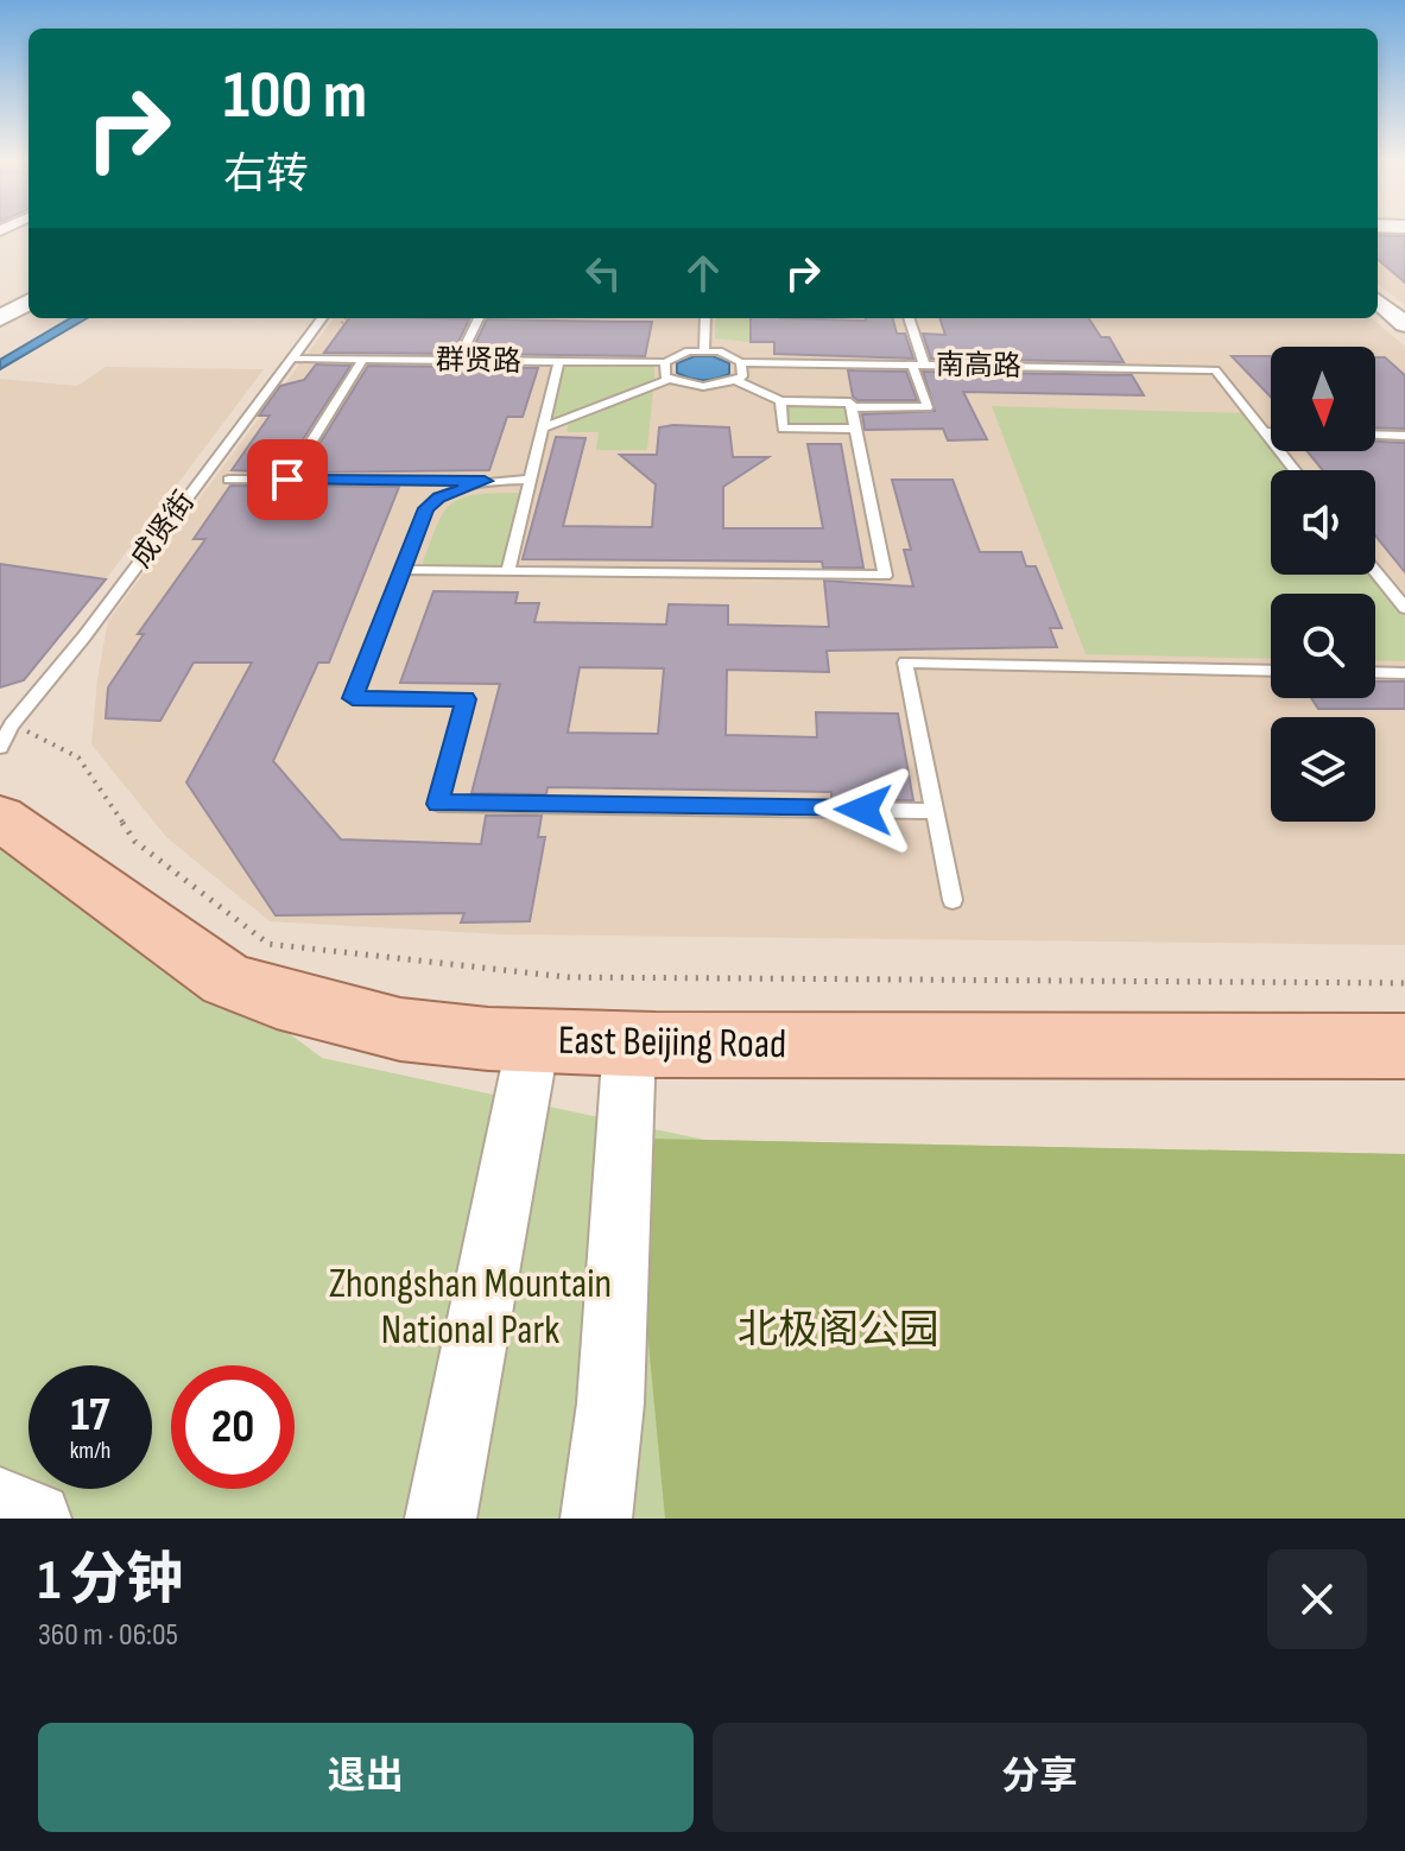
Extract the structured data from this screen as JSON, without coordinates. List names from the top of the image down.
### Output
{
  "streets": {
    "main road": ["East Beijing Road"],
    "lane": ["群贤路", "南高路", "成贤街"]
  },
  "crossings": [
    ["群贤路", "南高路"],
    ["群贤路", "成贤街"]
  ],
  "parks": ["Zhongshan Mountain National Park", "北极阁公园"],
  "north": "bottom",
  "page": {
    "turn": ["100 m", "右转"],
    "speed": "17 km/h",
    "limit": "20",
    "heading": ["1 分钟", "360 m · 06:05"],
    "buttons": ["退出", "分享"]
  }
}
